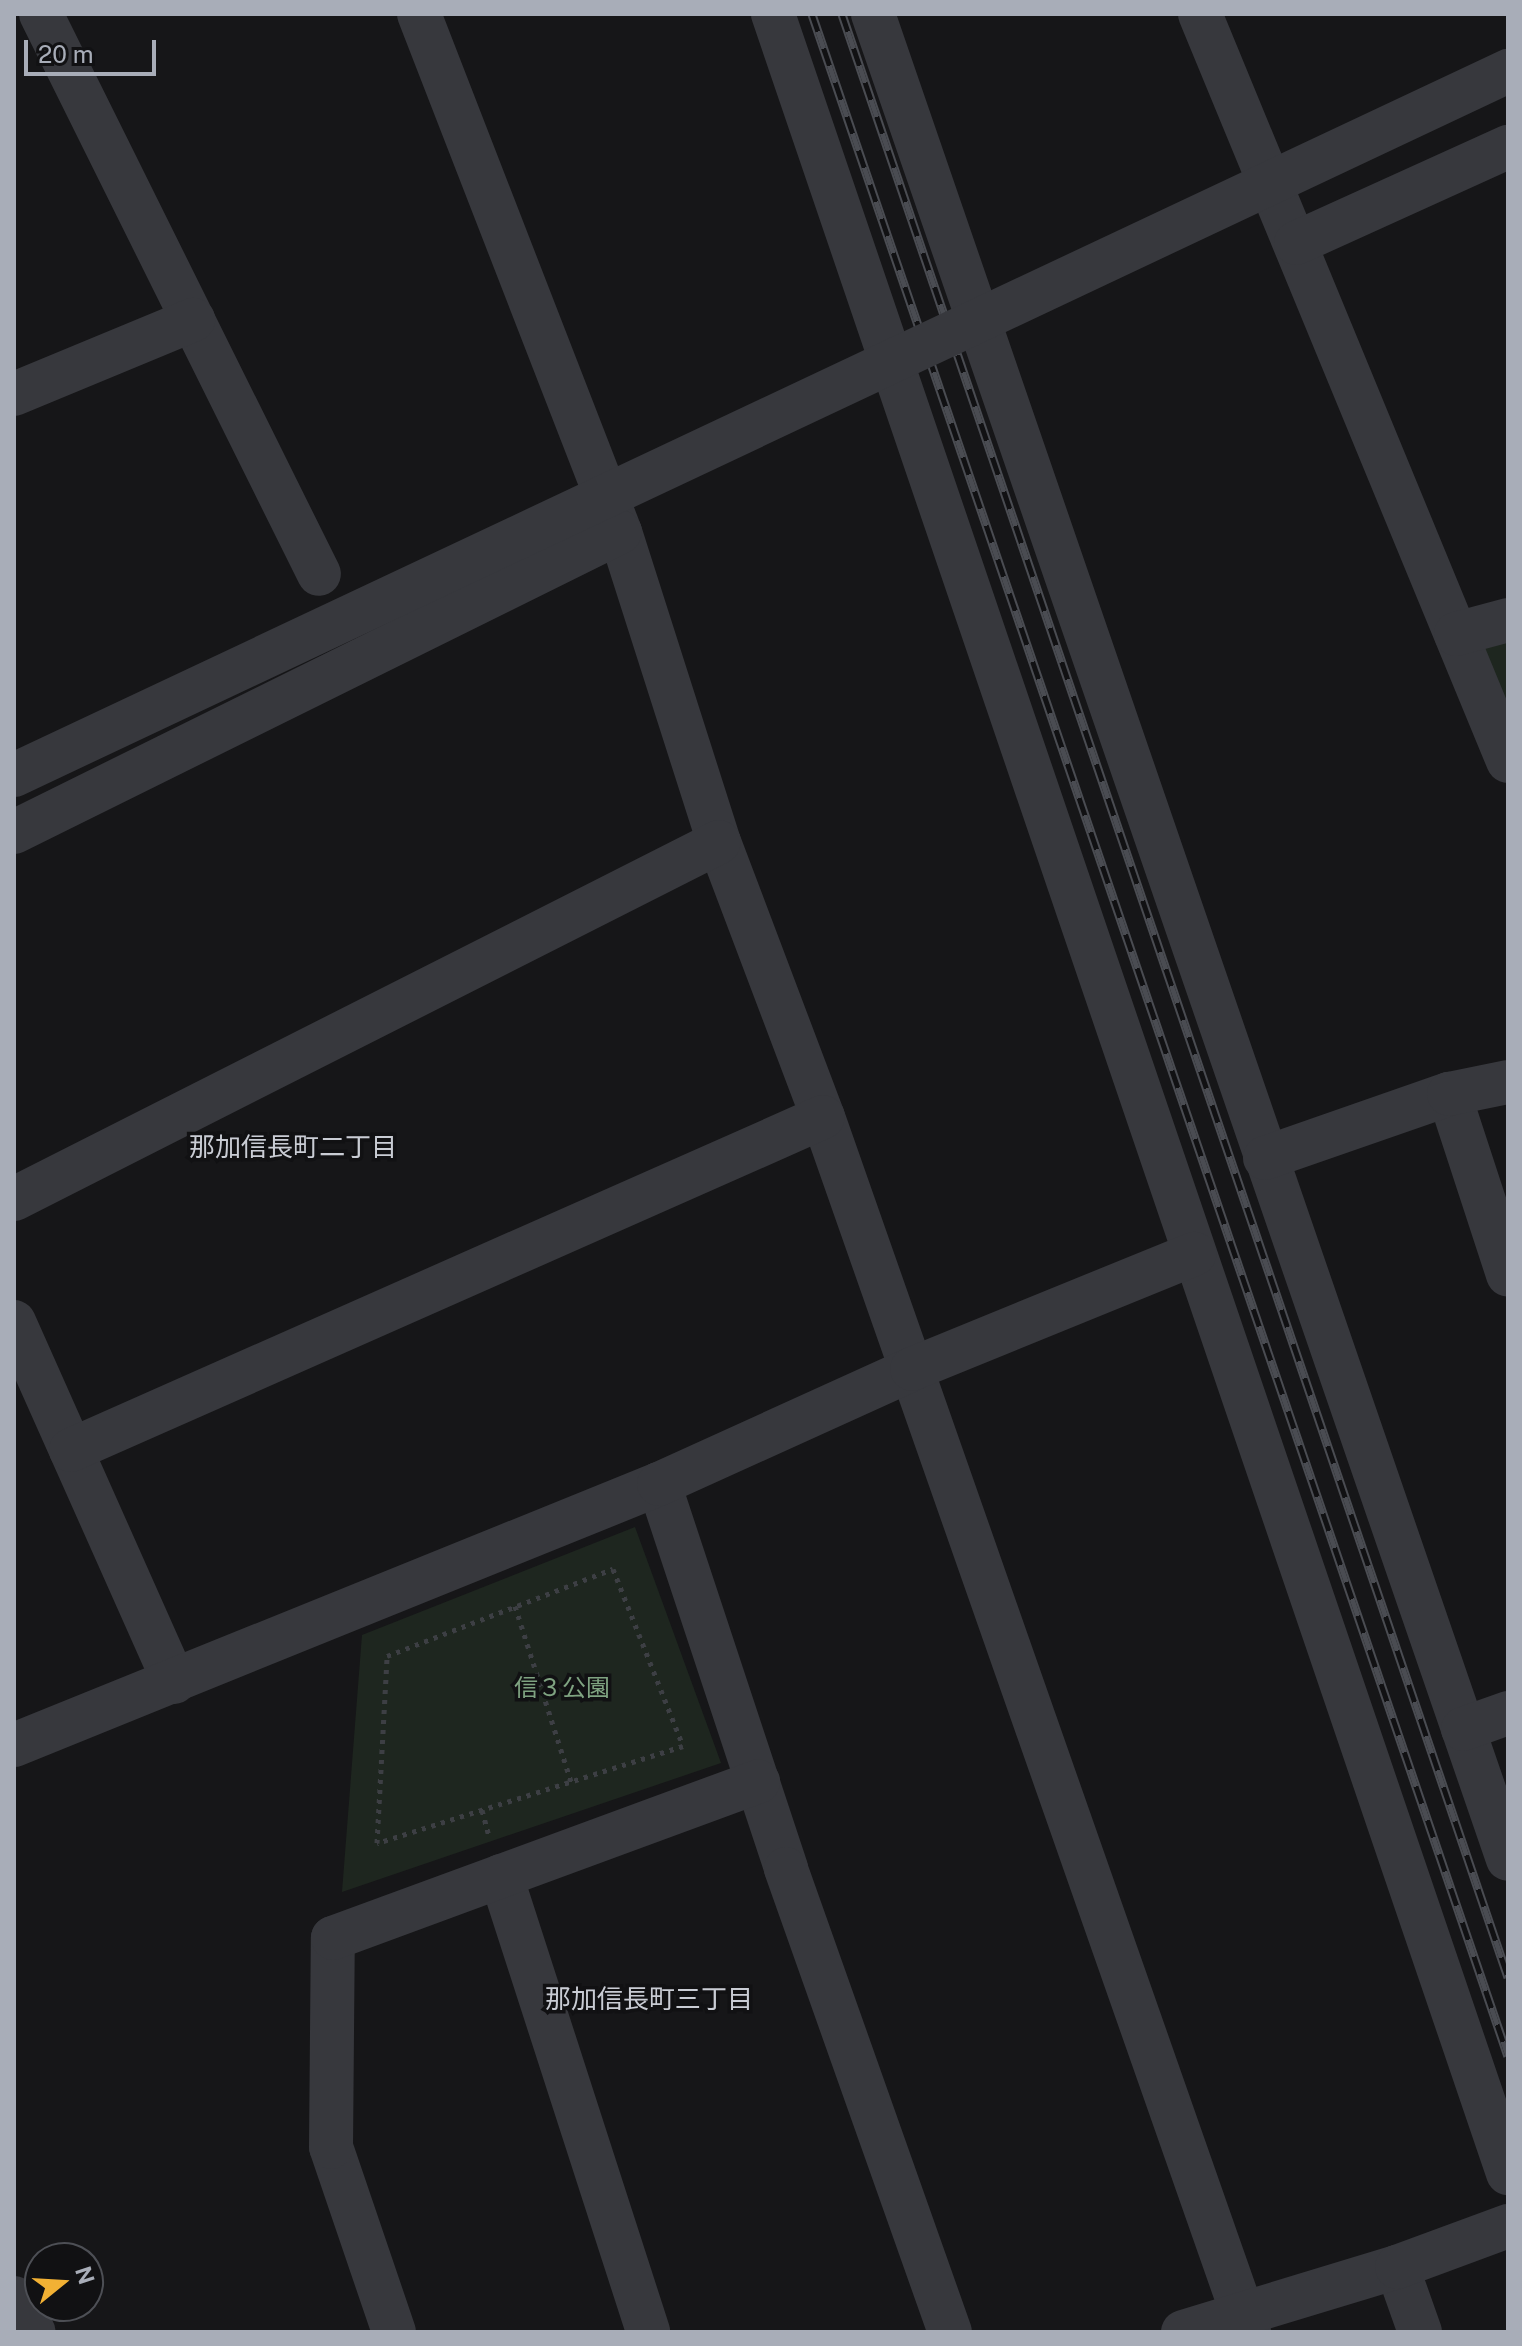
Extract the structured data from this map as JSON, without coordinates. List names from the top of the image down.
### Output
{
  "districts": ["那加信長町二丁目", "那加信長町三丁目"],
  "parks": ["信３公園"],
  "scale_bar": "20 m",
  "north": "right"
}
